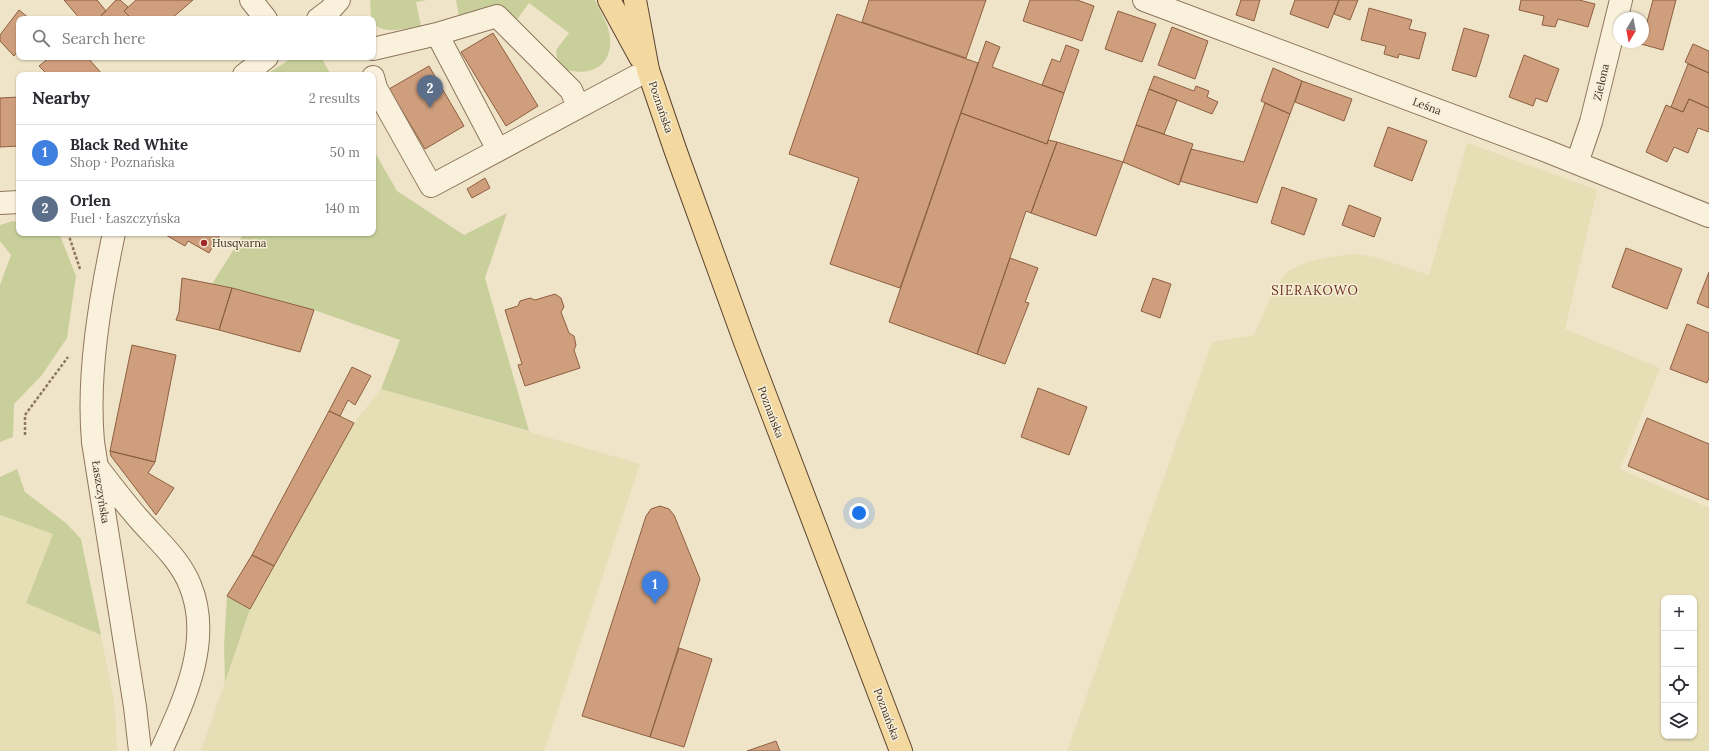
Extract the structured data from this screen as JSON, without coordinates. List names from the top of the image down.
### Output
{
  "streets": {
    "main road": ["Poznańska"],
    "street": ["Zielona", "Leśna", "Łaszczyńska"]
  },
  "crossings": [
    ["Zielona", "Leśna"]
  ],
  "districts": ["SIERAKOWO"],
  "places": ["Husqvarna"],
  "north": "bottom",
  "page": {
    "search": "Search here",
    "heading": ["Nearby", "2 results"],
    "pins": ["2", "1"],
    "list": [
      {
        "mark": "1",
        "name": "Black Red White",
        "note": "Shop · Poznańska",
        "value": "50 m"
      },
      {
        "mark": "2",
        "name": "Orlen",
        "note": "Fuel · Łaszczyńska",
        "value": "140 m"
      }
    ],
    "map_buttons": ["+", "−"]
  }
}
